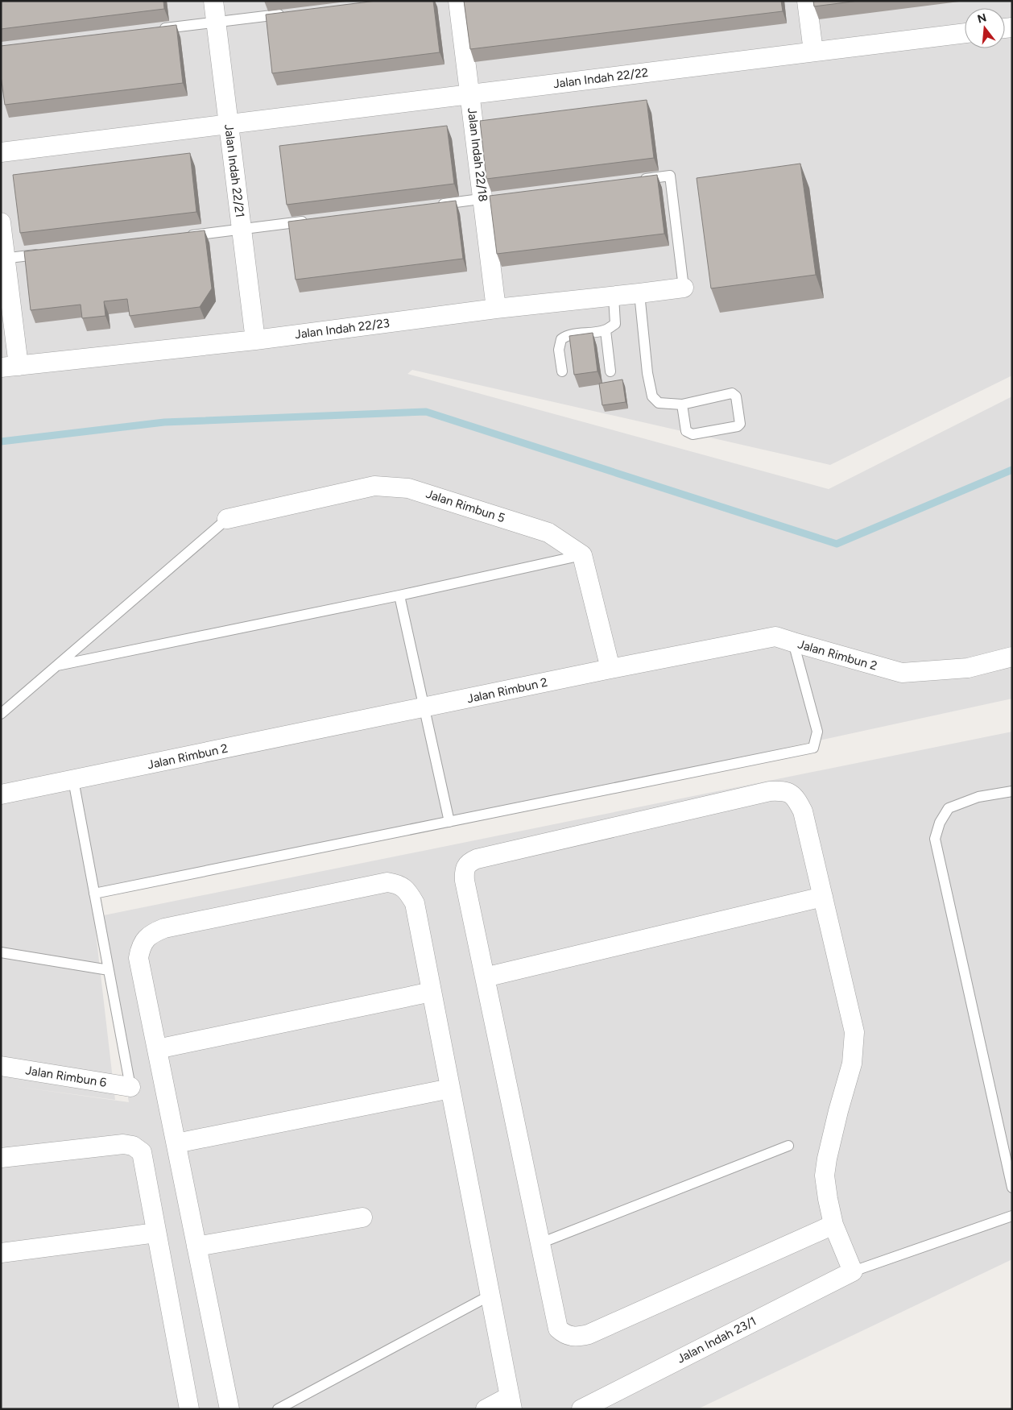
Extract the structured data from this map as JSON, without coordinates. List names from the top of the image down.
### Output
{
  "streets": {
    "street": [
      "Jalan Indah 22/22",
      "Jalan Indah 22/18",
      "Jalan Indah 22/21",
      "Jalan Indah 22/23",
      "Jalan Rimbun 5",
      "Jalan Rimbun 2",
      "Jalan Rimbun 6",
      "Jalan Indah 23/1"
    ]
  },
  "crossings": [
    ["Jalan Indah 22/22", "Jalan Indah 22/18"],
    ["Jalan Indah 22/22", "Jalan Indah 22/21"],
    ["Jalan Indah 22/18", "Jalan Indah 22/23"],
    ["Jalan Indah 22/21", "Jalan Indah 22/23"]
  ],
  "north": "top"
}
